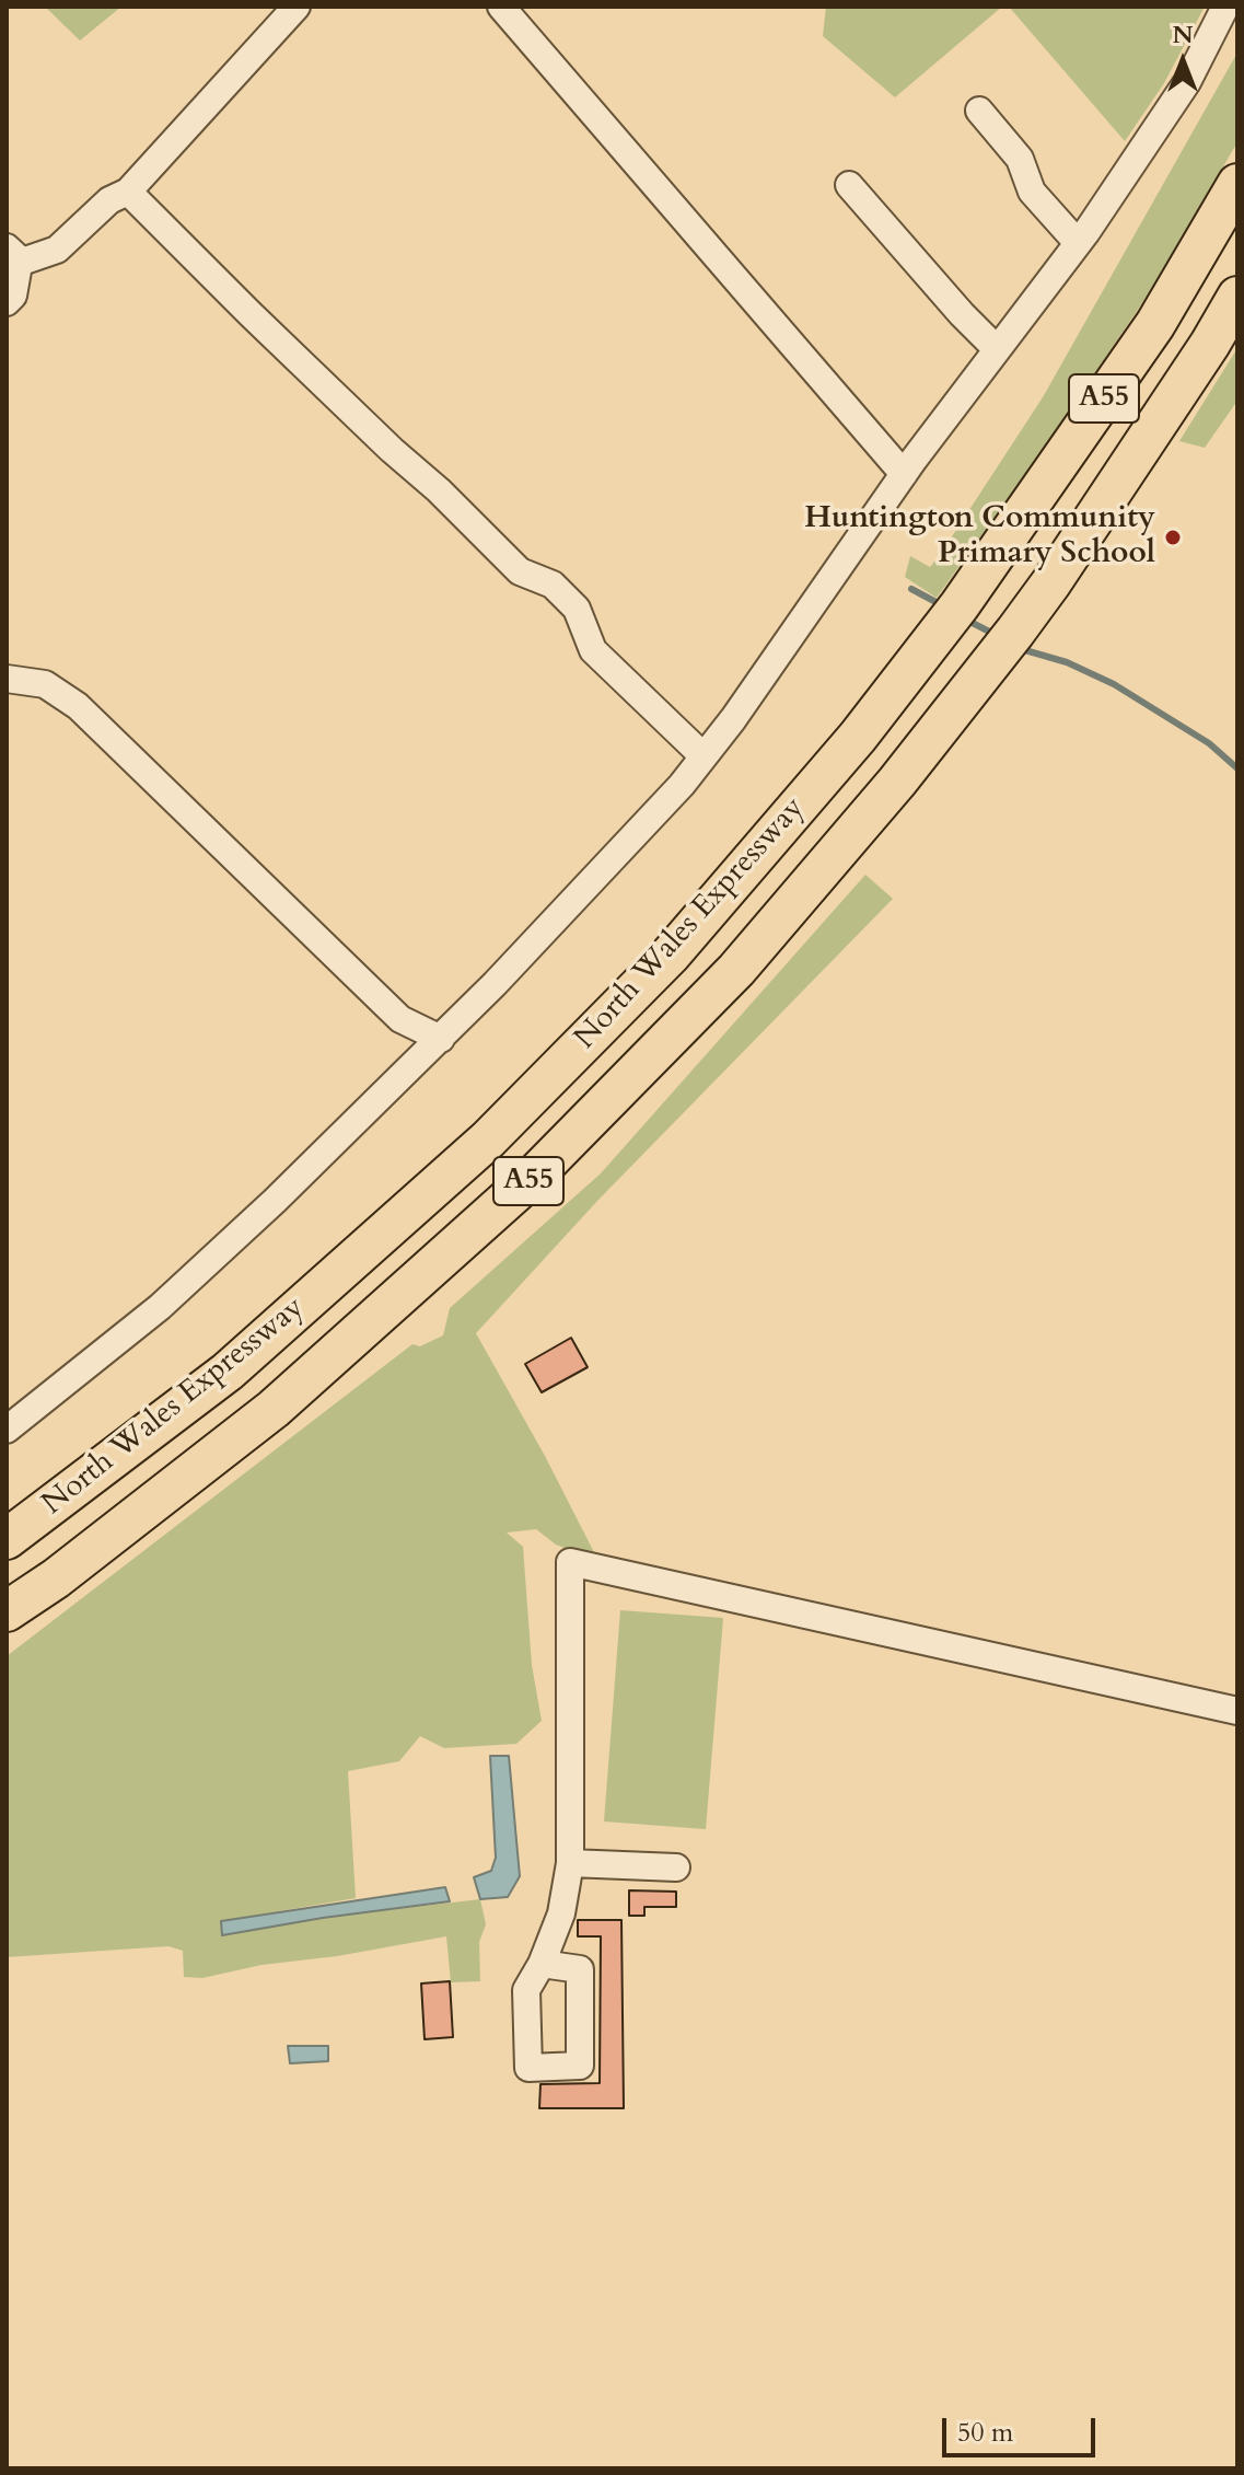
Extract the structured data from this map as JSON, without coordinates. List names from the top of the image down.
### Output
{
  "streets": {
    "highway": ["A55", "North Wales Expressway"]
  },
  "places": ["Huntington Community Primary School"],
  "scale_bar": "50 m",
  "north": "top"
}
